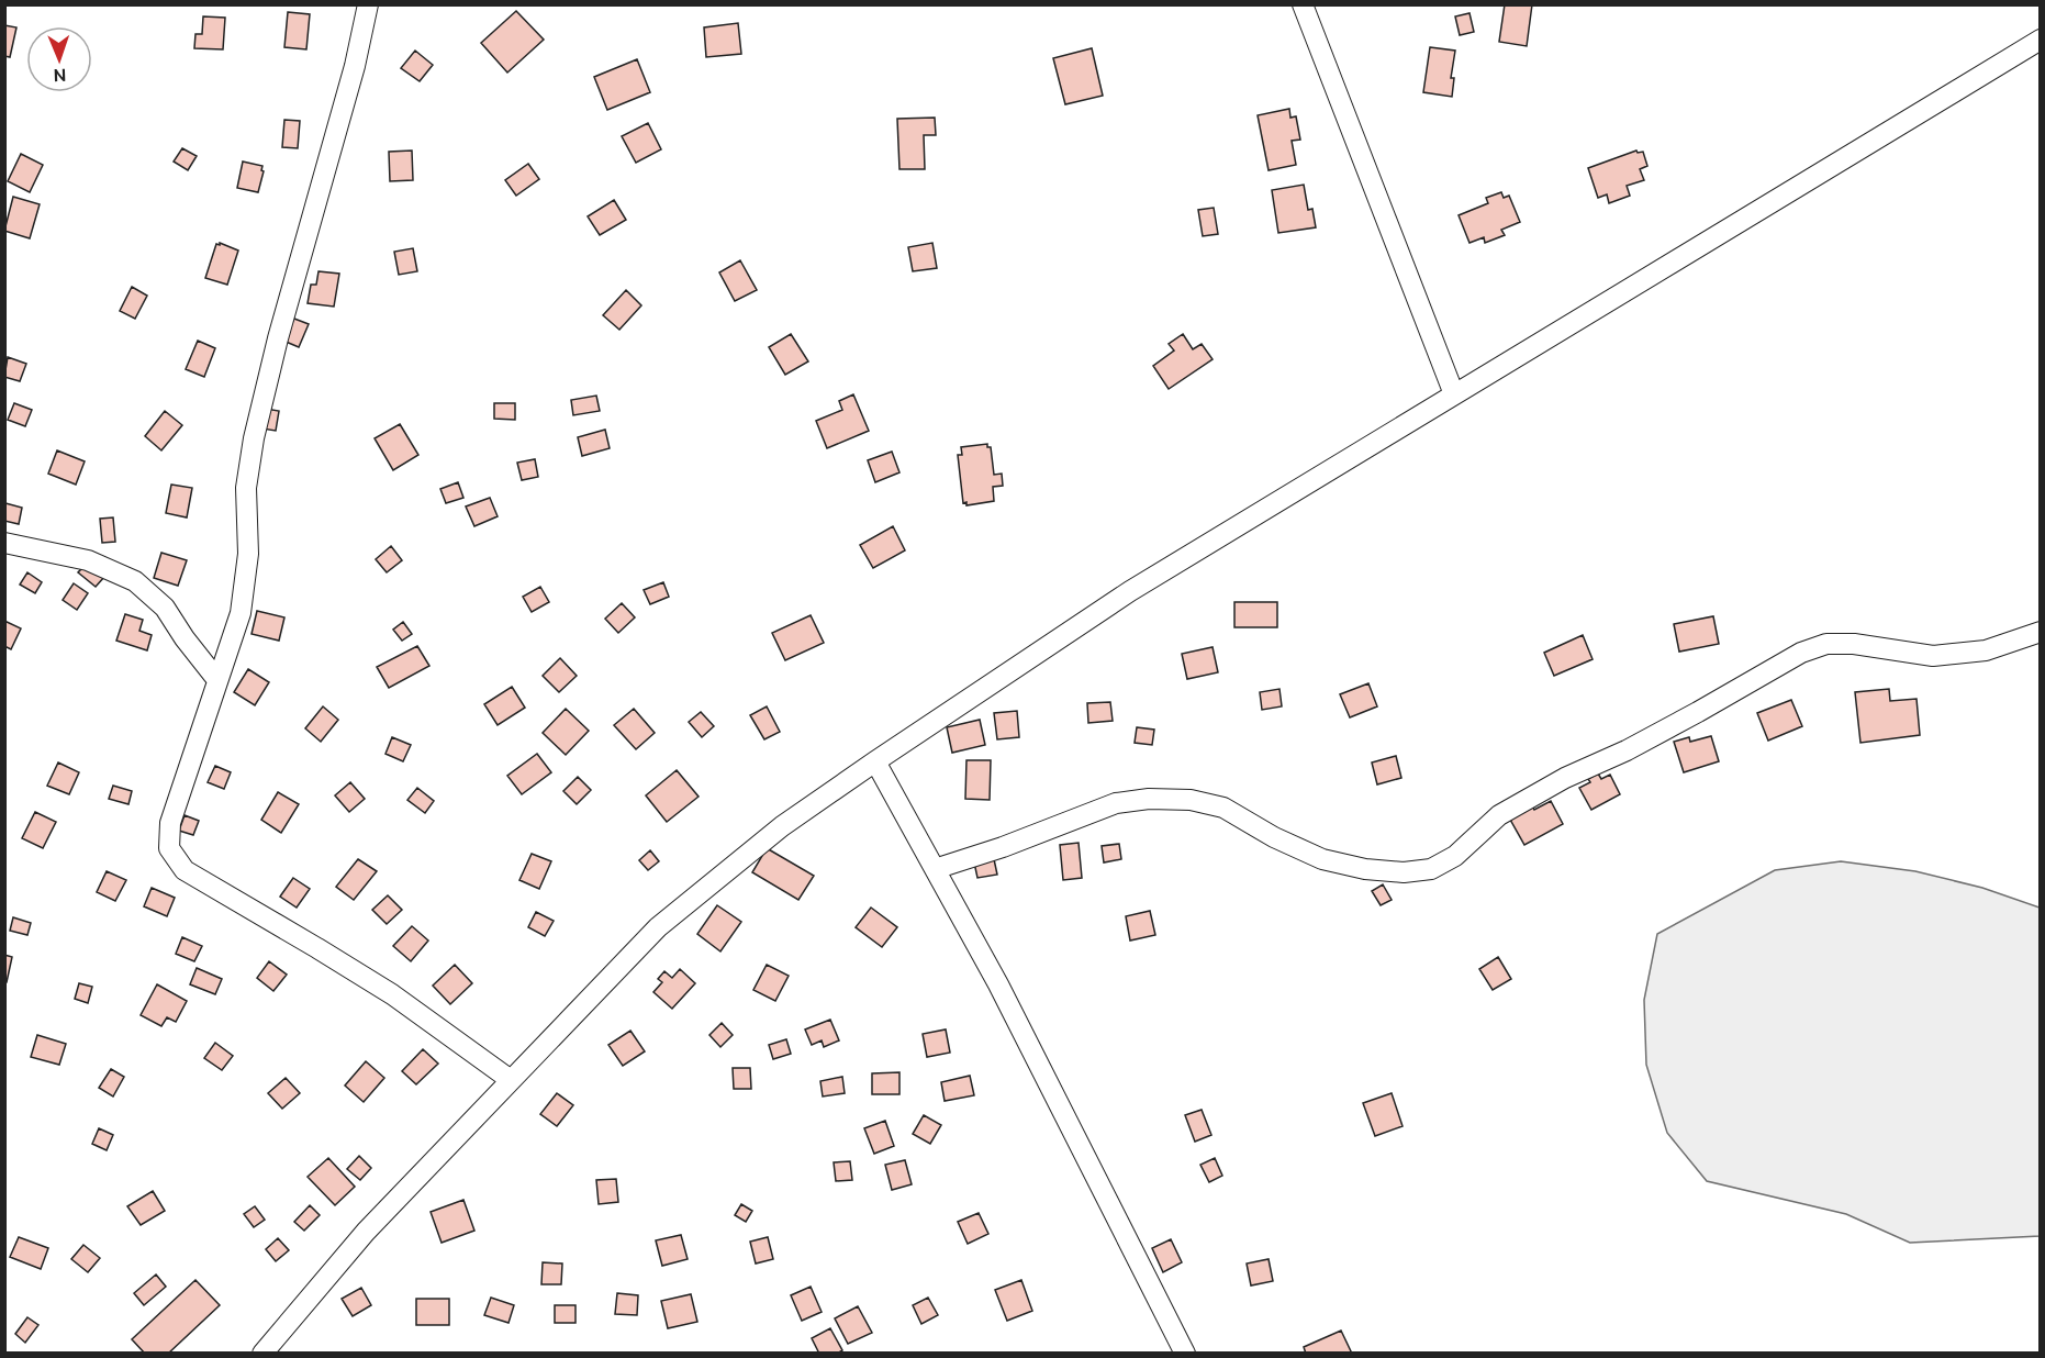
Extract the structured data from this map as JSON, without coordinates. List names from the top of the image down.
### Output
{
  "north": "bottom"
}
